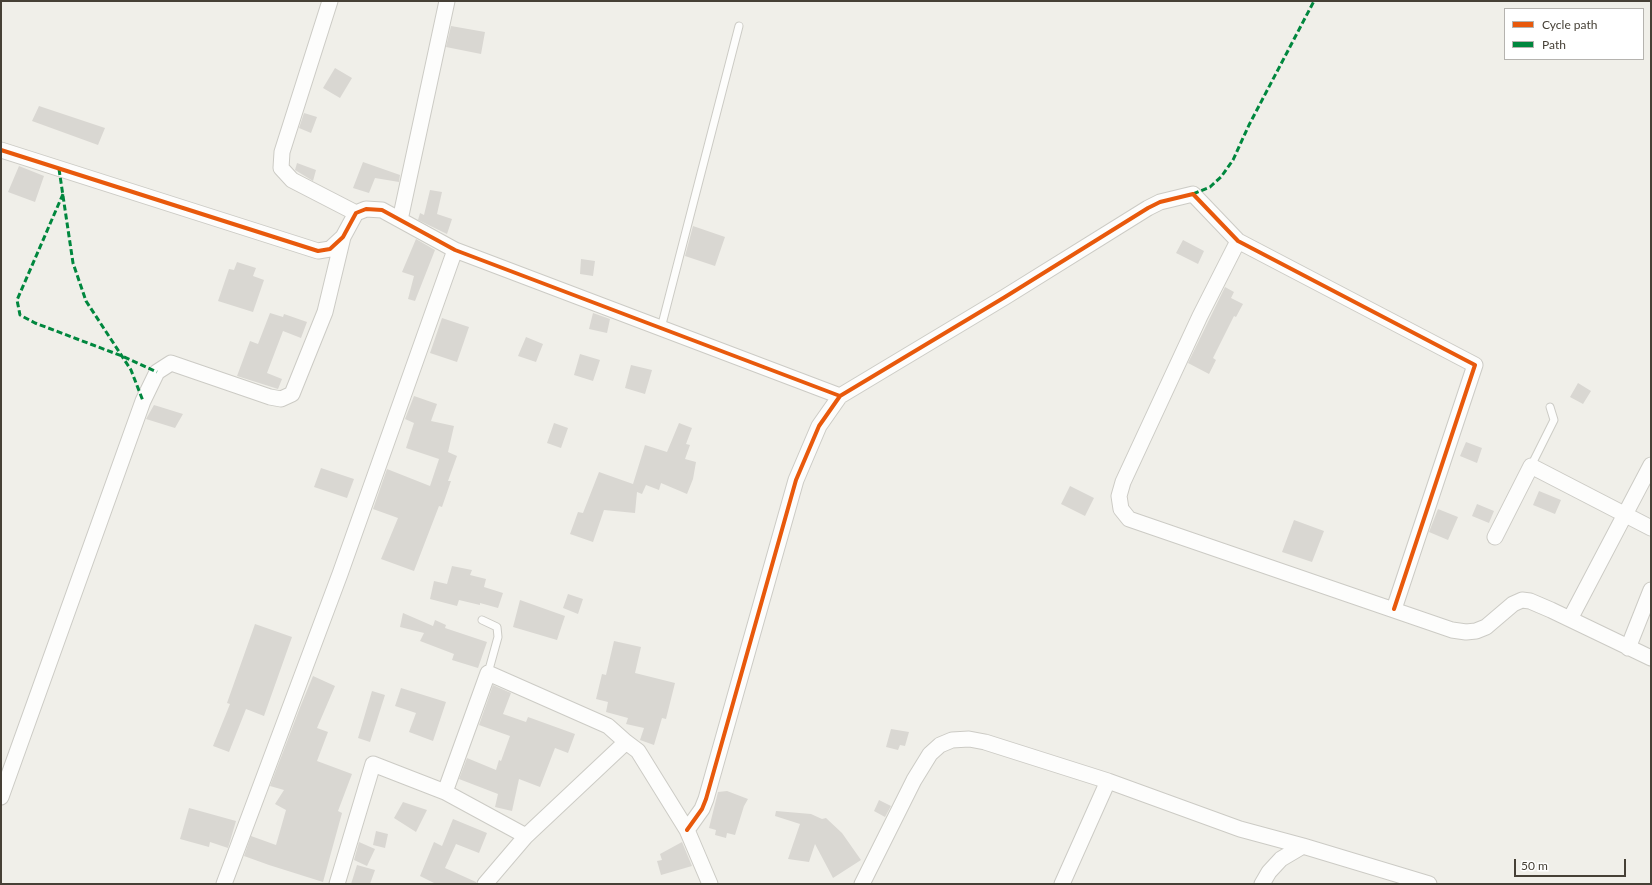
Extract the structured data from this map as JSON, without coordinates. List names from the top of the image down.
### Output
{
  "legend": ["Cycle path", "Path"],
  "scale_bar": "50 m"
}
